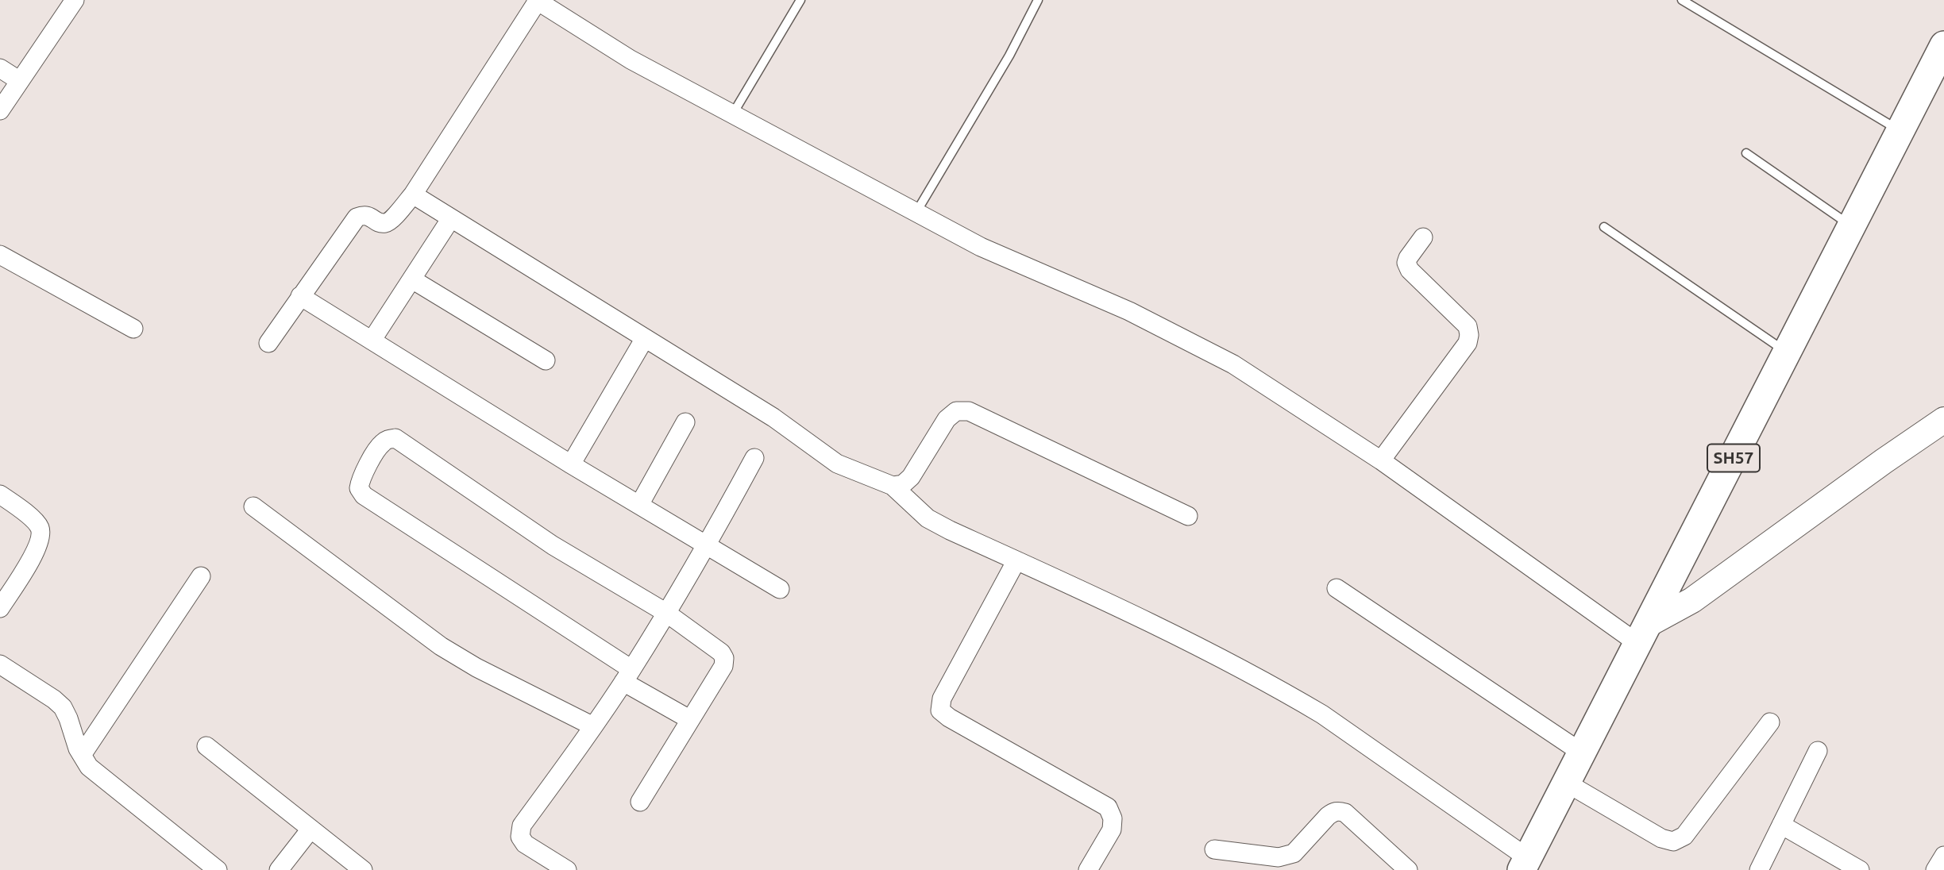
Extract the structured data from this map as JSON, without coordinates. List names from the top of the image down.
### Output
{
  "streets": {
    "main road": ["SH57"]
  }
}
